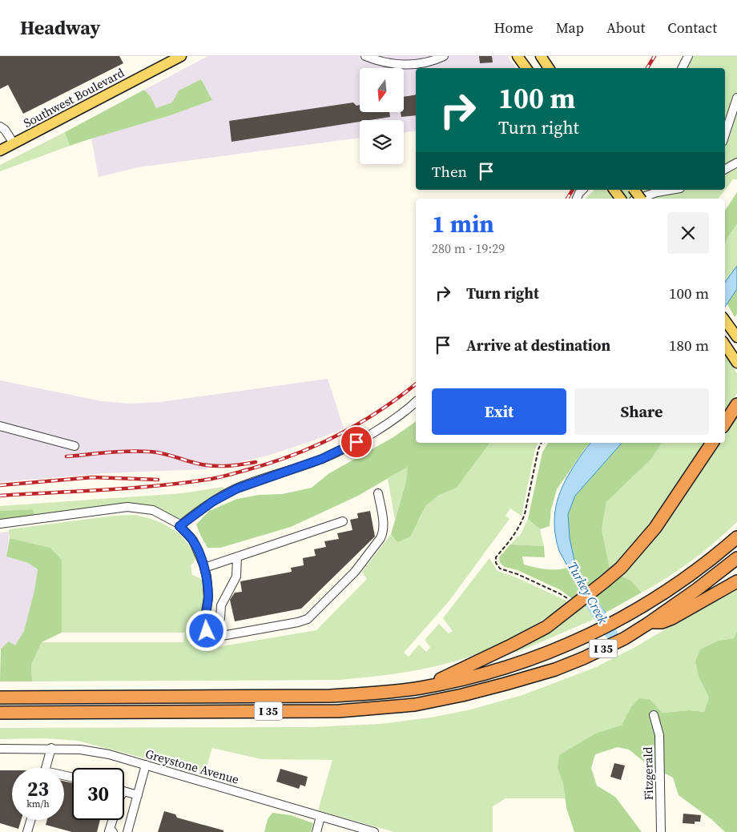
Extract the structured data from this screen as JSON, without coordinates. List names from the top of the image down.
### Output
{
  "streets": {
    "highway": ["I 35"],
    "main road": ["Southwest Boulevard"],
    "street": ["Greystone Avenue", "Fitzgerald"]
  },
  "water": ["Turkey Creek"],
  "north": "bottom",
  "page": {
    "header": "Headway",
    "nav": [
      "Home",
      "Map",
      "About",
      "Contact"
    ],
    "turn": ["100 m", "Turn right"],
    "then": "Then",
    "heading": ["1 min", "280 m · 19:29"],
    "list": [
      {
        "name": "Turn right",
        "value": "100 m"
      },
      {
        "name": "Arrive at destination",
        "value": "180 m"
      }
    ],
    "buttons": ["Exit", "Share"],
    "speed": "23 km/h",
    "limit": "30"
  }
}
